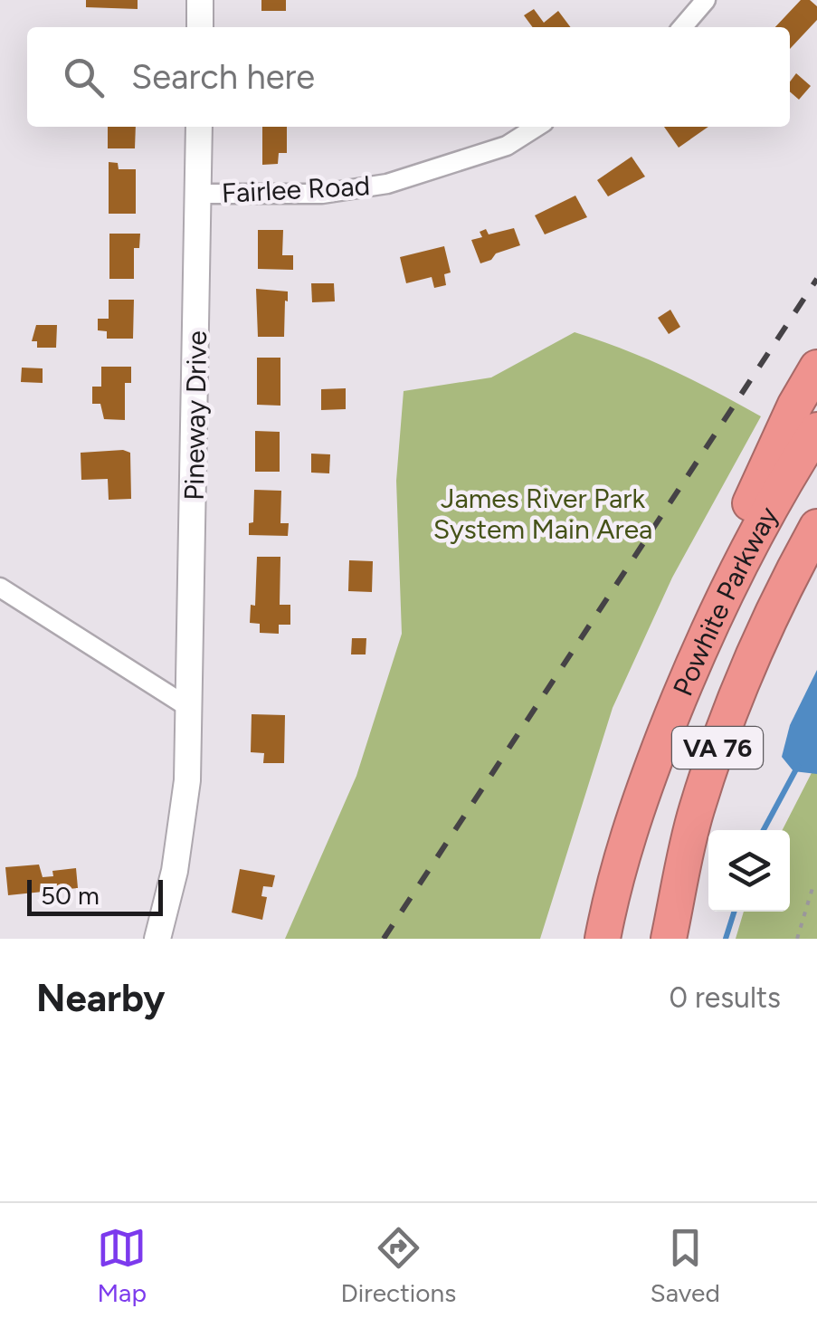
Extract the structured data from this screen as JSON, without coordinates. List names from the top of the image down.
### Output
{
  "streets": {
    "highway": ["Powhite Parkway", "VA 76"],
    "street": ["Fairlee Road", "Pineway Drive"]
  },
  "crossings": [
    ["Fairlee Road", "Pineway Drive"]
  ],
  "parks": ["James River Park System Main Area"],
  "scale_bar": "50 m",
  "page": {
    "search": "Search here",
    "scale": "50 m",
    "heading": ["Nearby", "0 results"],
    "nav": ["Map", "Directions", "Saved"]
  }
}
